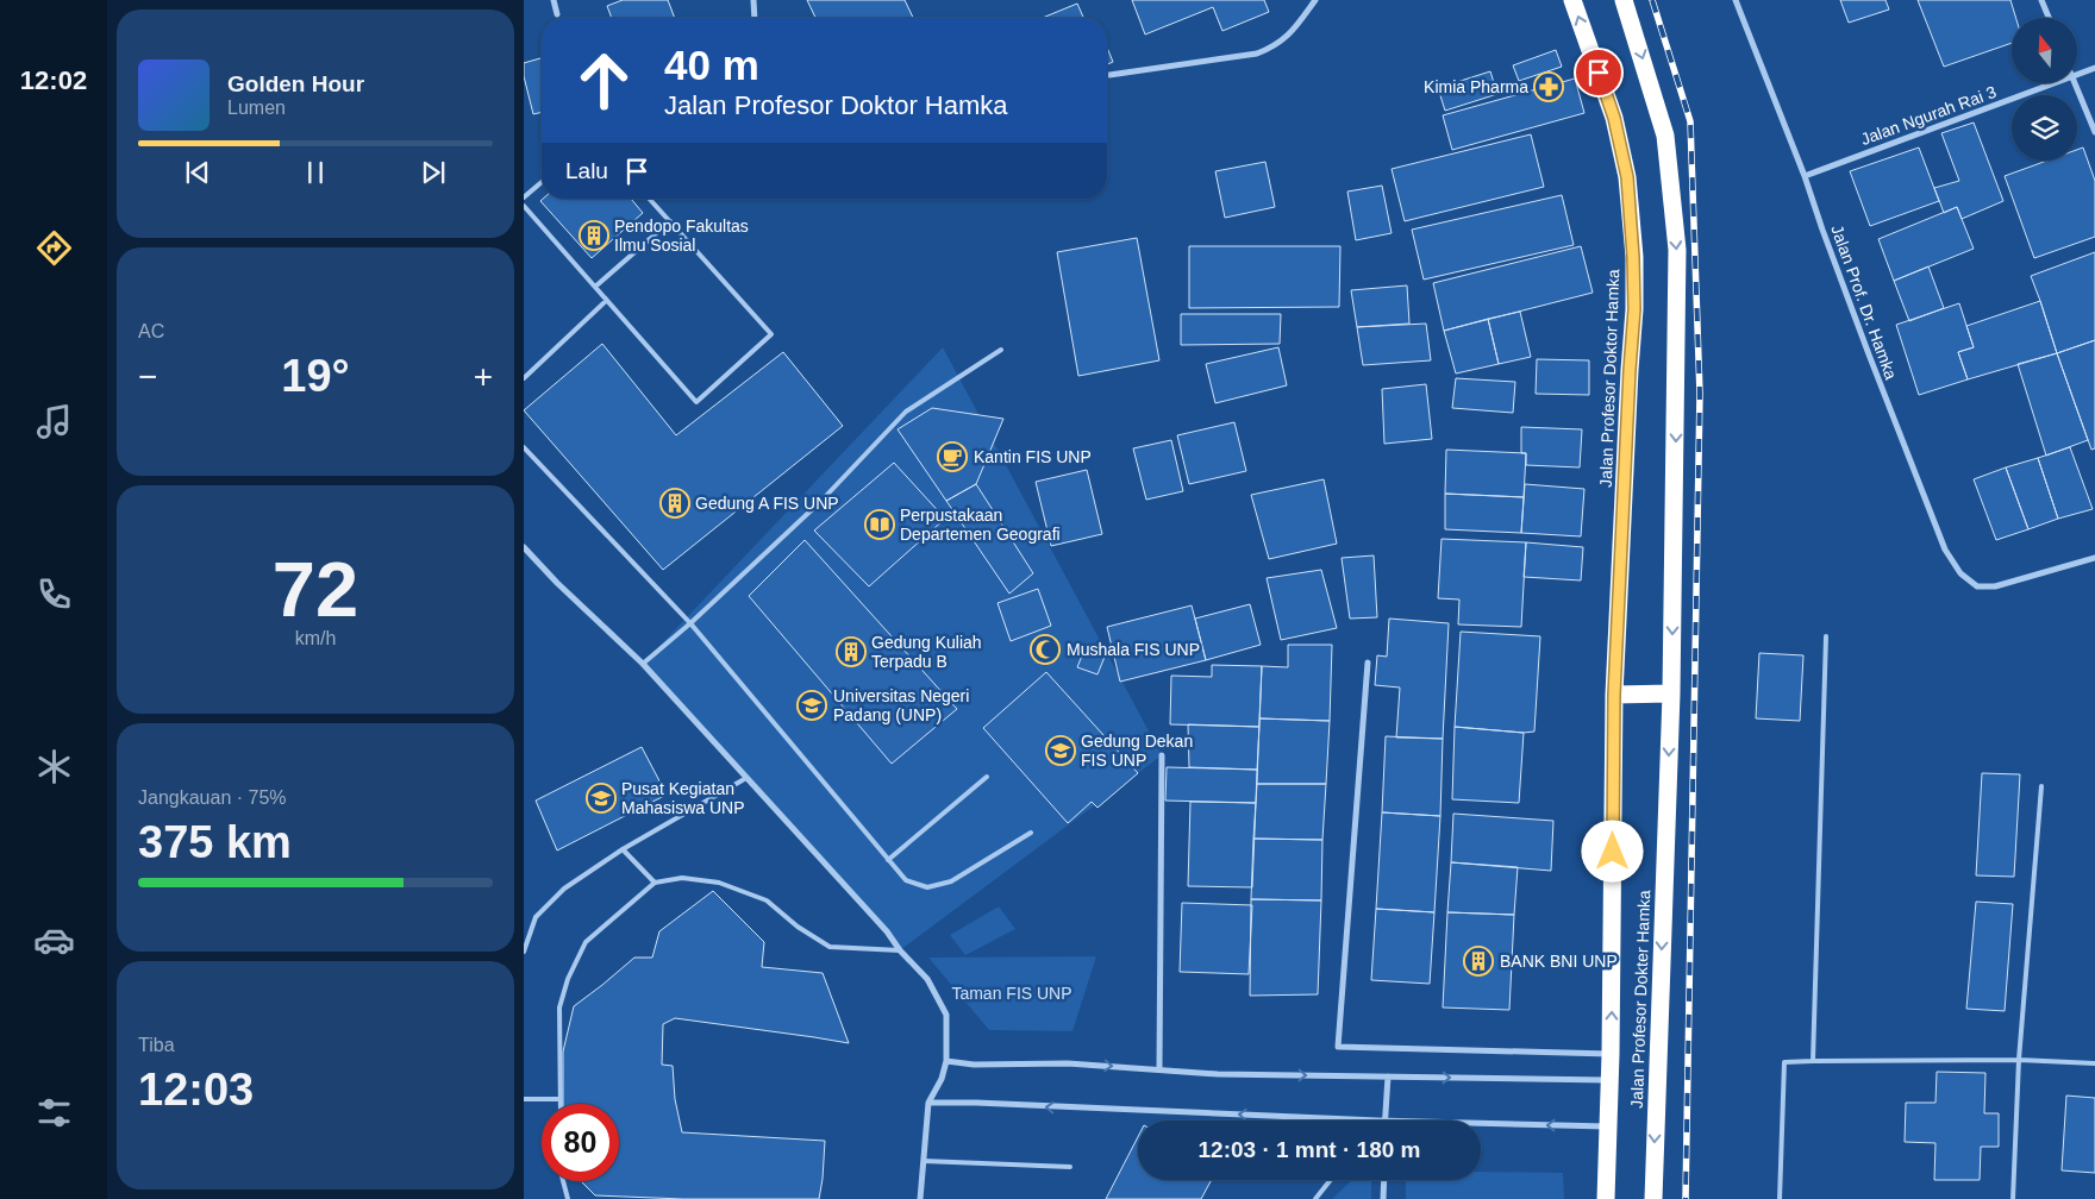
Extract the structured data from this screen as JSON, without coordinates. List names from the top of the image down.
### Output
{
  "streets": {
    "highway": ["Jalan Profesor Doktor Hamka", "Jalan Profesor Dokter Hamka"],
    "street": ["Jalan Ngurah Rai 3", "Jalan Prof. Dr. Hamka"]
  },
  "crossings": [
    ["Jalan Ngurah Rai 3", "Jalan Prof. Dr. Hamka"],
    ["Jalan Profesor Doktor Hamka", "Jalan Profesor Dokter Hamka"]
  ],
  "parks": ["Taman FIS UNP"],
  "places": {
    "pharmacy": ["Kimia Pharma"],
    "building": [
      "Pendopo Fakultas Ilmu Sosial",
      "Gedung A FIS UNP",
      "Gedung Kuliah Terpadu B",
      "BANK BNI UNP"
    ],
    "cafe": ["Kantin FIS UNP"],
    "library": ["Perpustakaan Departemen Geografi"],
    "mosque": ["Mushala FIS UNP"],
    "school or university": ["Universitas Negeri Padang (UNP)", "Gedung Dekan FIS UNP", "Pusat Kegiatan Mahasiswa UNP"]
  },
  "north": "top",
  "page": {
    "tabs": "12:02",
    "turn": ["40 m", "Jalan Profesor Doktor Hamka"],
    "song": ["Golden Hour", "Lumen"],
    "then": "Lalu",
    "tile": [
      "AC",
      ["72", "km/h"],
      ["Jangkauan · 75%", "375 km"],
      ["Tiba", "12:03"]
    ],
    "heat": ["−", "19°", "+"],
    "limit": "80",
    "trip": "12:03 · 1 mnt · 180 m"
  }
}
